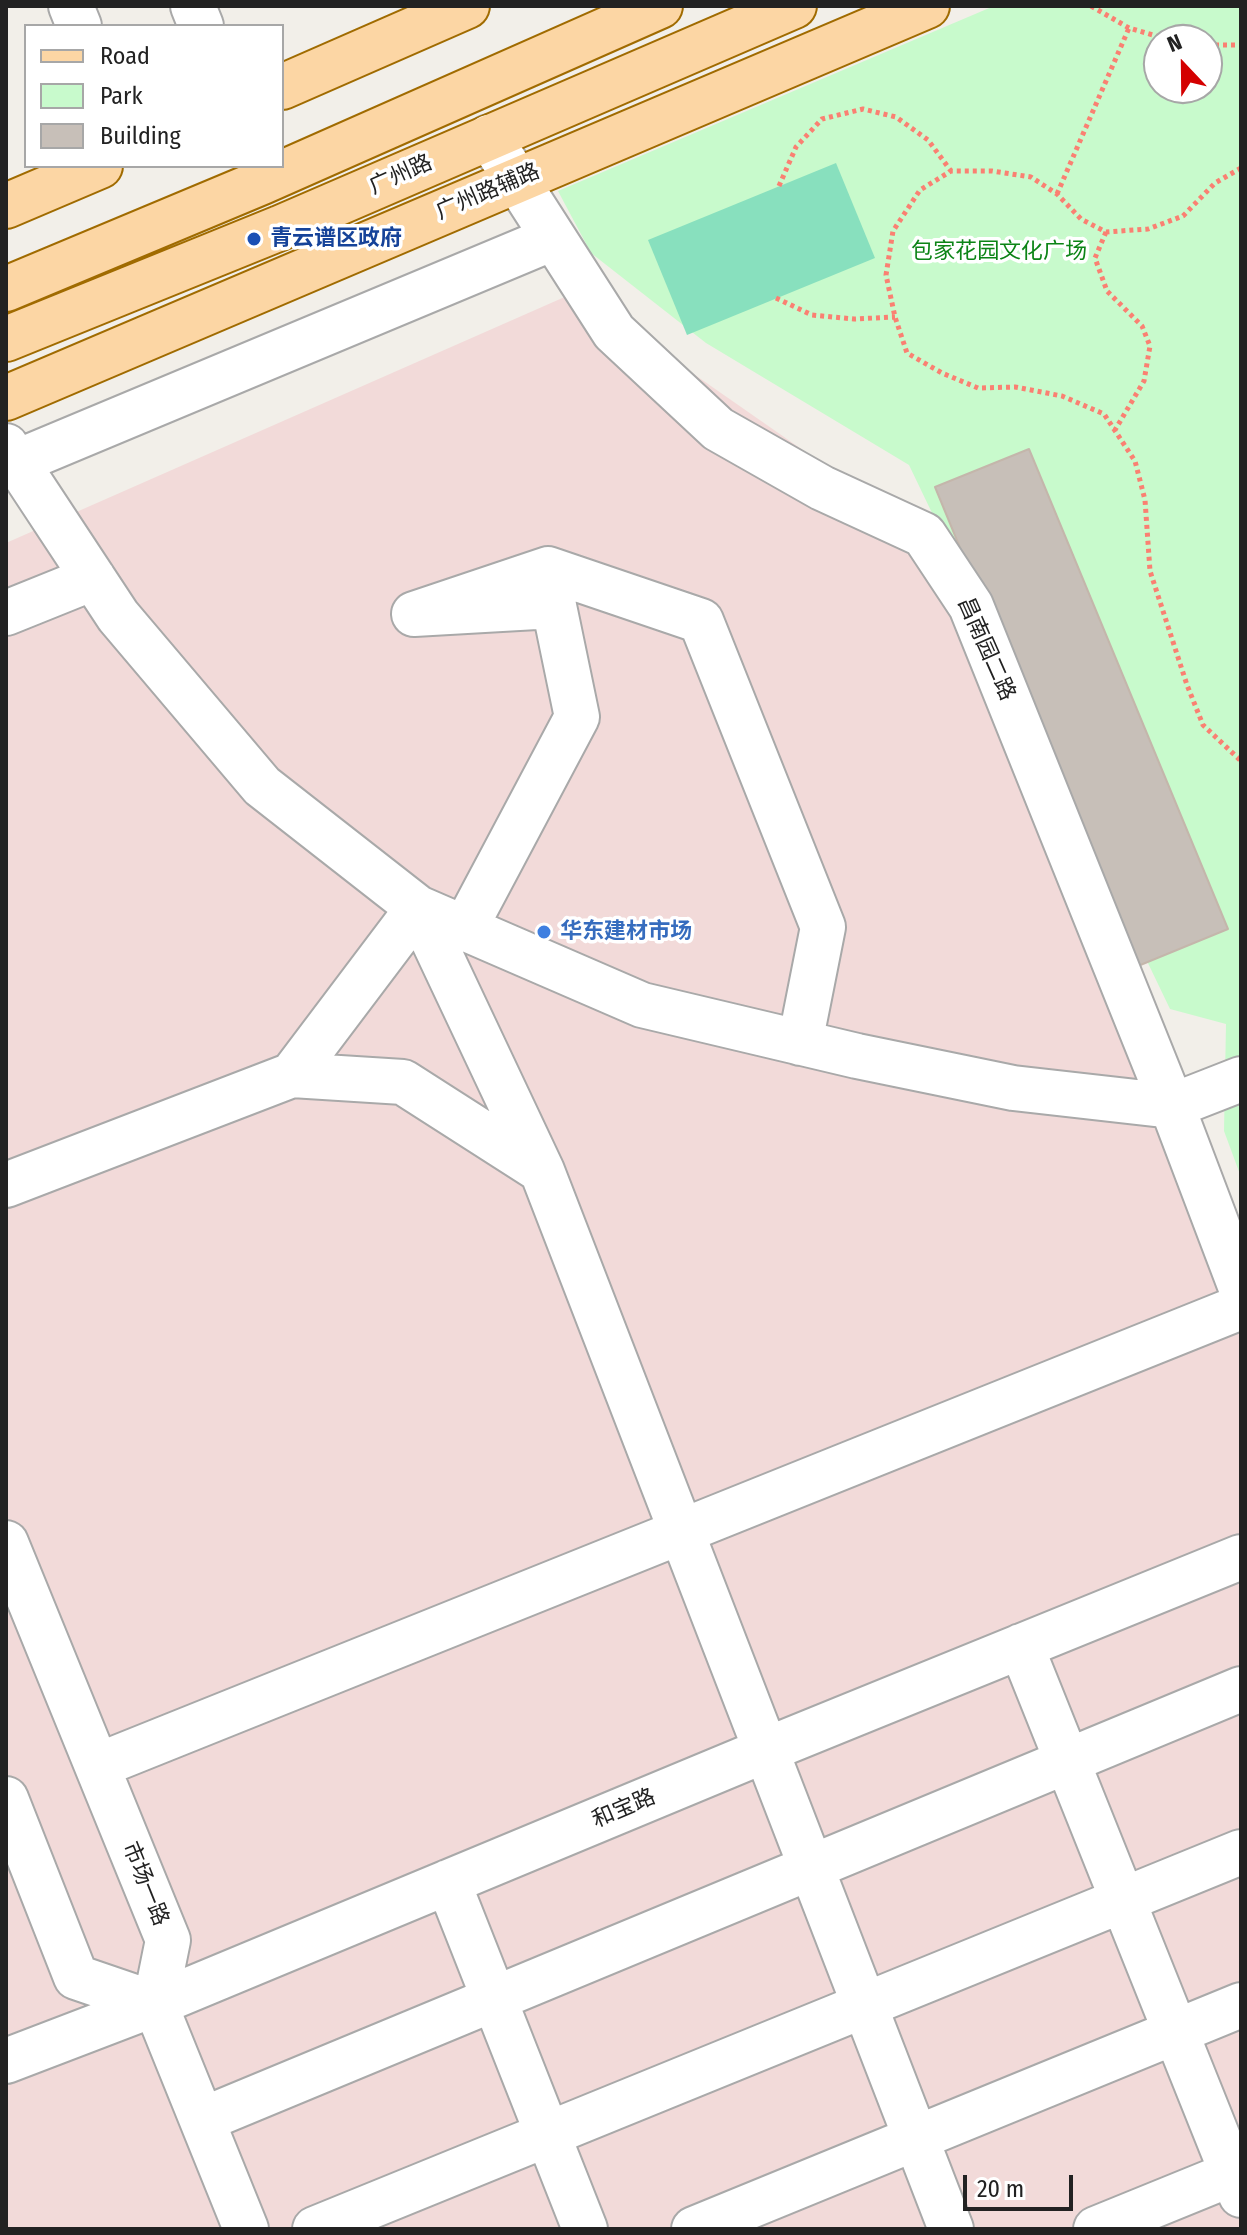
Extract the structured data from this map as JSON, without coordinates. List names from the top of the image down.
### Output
{
  "streets": {
    "main road": ["广州路", "广州路辅路"],
    "street": ["昌南园二路", "和宝路", "市场一路"]
  },
  "crossings": [
    ["广州路", "昌南园二路"],
    ["广州路辅路", "昌南园二路"],
    ["和宝路", "市场一路"]
  ],
  "parks": ["包家花园文化广场"],
  "places": ["青云谱区政府", "华东建材市场"],
  "legend": ["Road", "Park", "Building"],
  "scale_bar": "20 m",
  "north": "top"
}
